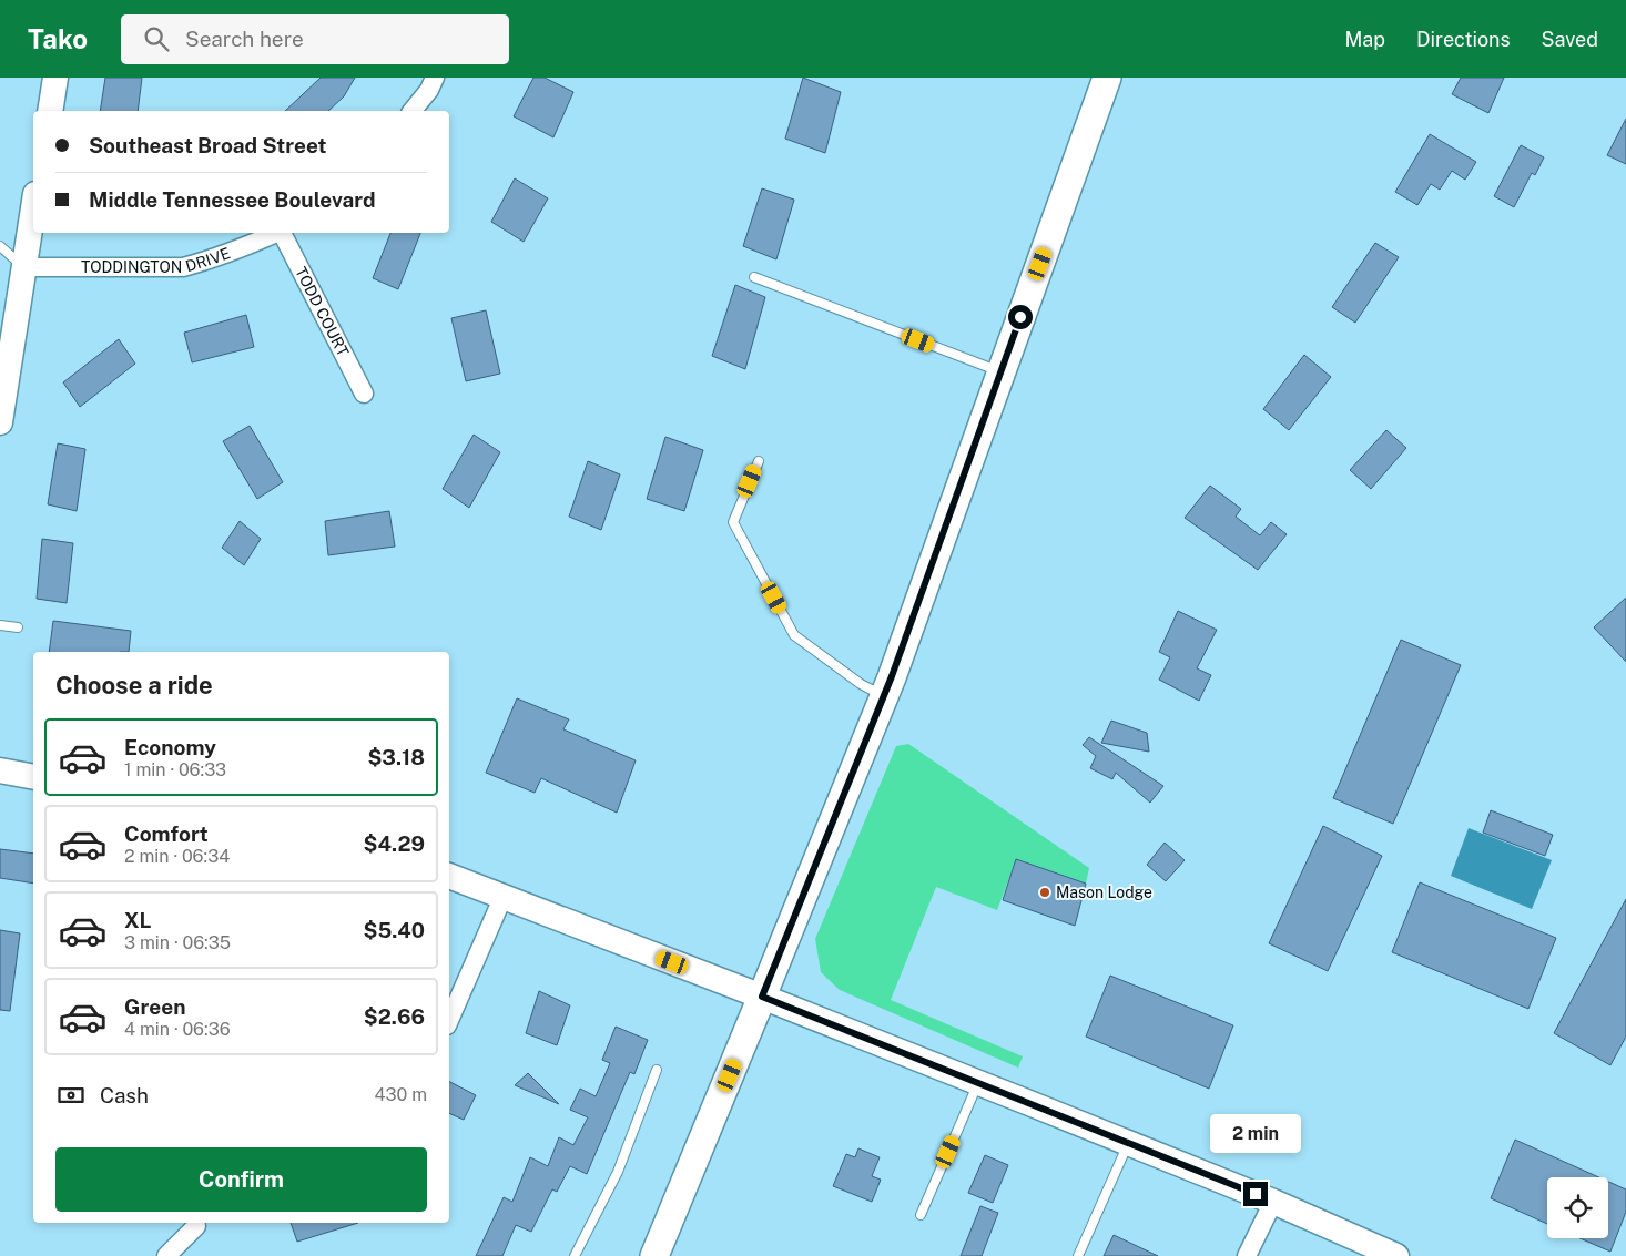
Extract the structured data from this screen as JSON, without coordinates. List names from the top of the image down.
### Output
{
  "streets": {
    "street": ["TODDINGTON DRIVE", "TODD COURT"]
  },
  "places": ["Mason Lodge"],
  "page": {
    "header": "Tako",
    "search": "Search here",
    "nav": ["Map", "Directions", "Saved"],
    "banner": ["Southeast Broad Street", "Middle Tennessee Boulevard"],
    "heading": "Choose a ride",
    "list": [
      {
        "name": "Economy",
        "note": "1 min · 06:33",
        "value": "$3.18"
      },
      {
        "name": "Comfort",
        "note": "2 min · 06:34",
        "value": "$4.29"
      },
      {
        "name": "XL",
        "note": "3 min · 06:35",
        "value": "$5.40"
      },
      {
        "name": "Green",
        "note": "4 min · 06:36",
        "value": "$2.66"
      }
    ],
    "pay": ["Cash", "430 m"],
    "bubble": "2 min",
    "buttons": "Confirm"
  }
}
